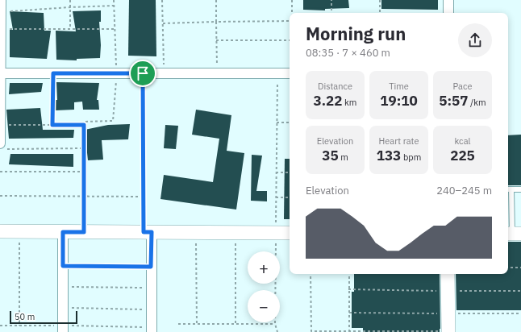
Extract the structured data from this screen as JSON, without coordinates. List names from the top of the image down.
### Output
{
  "scale_bar": "50 m",
  "page": {
    "heading": ["Morning run", "08:35 · 7 × 460 m"],
    "stats": [
      ["Distance", "3.22 km"],
      ["Time", "19:10"],
      ["Pace", "5:57 /km"],
      ["Elevation", "35 m"],
      ["Heart rate", "133 bpm"],
      ["kcal", "225"]
    ],
    "chart": ["Elevation", "240–245 m"],
    "map_buttons": ["+", "−"],
    "scale": "50 m"
  }
}
